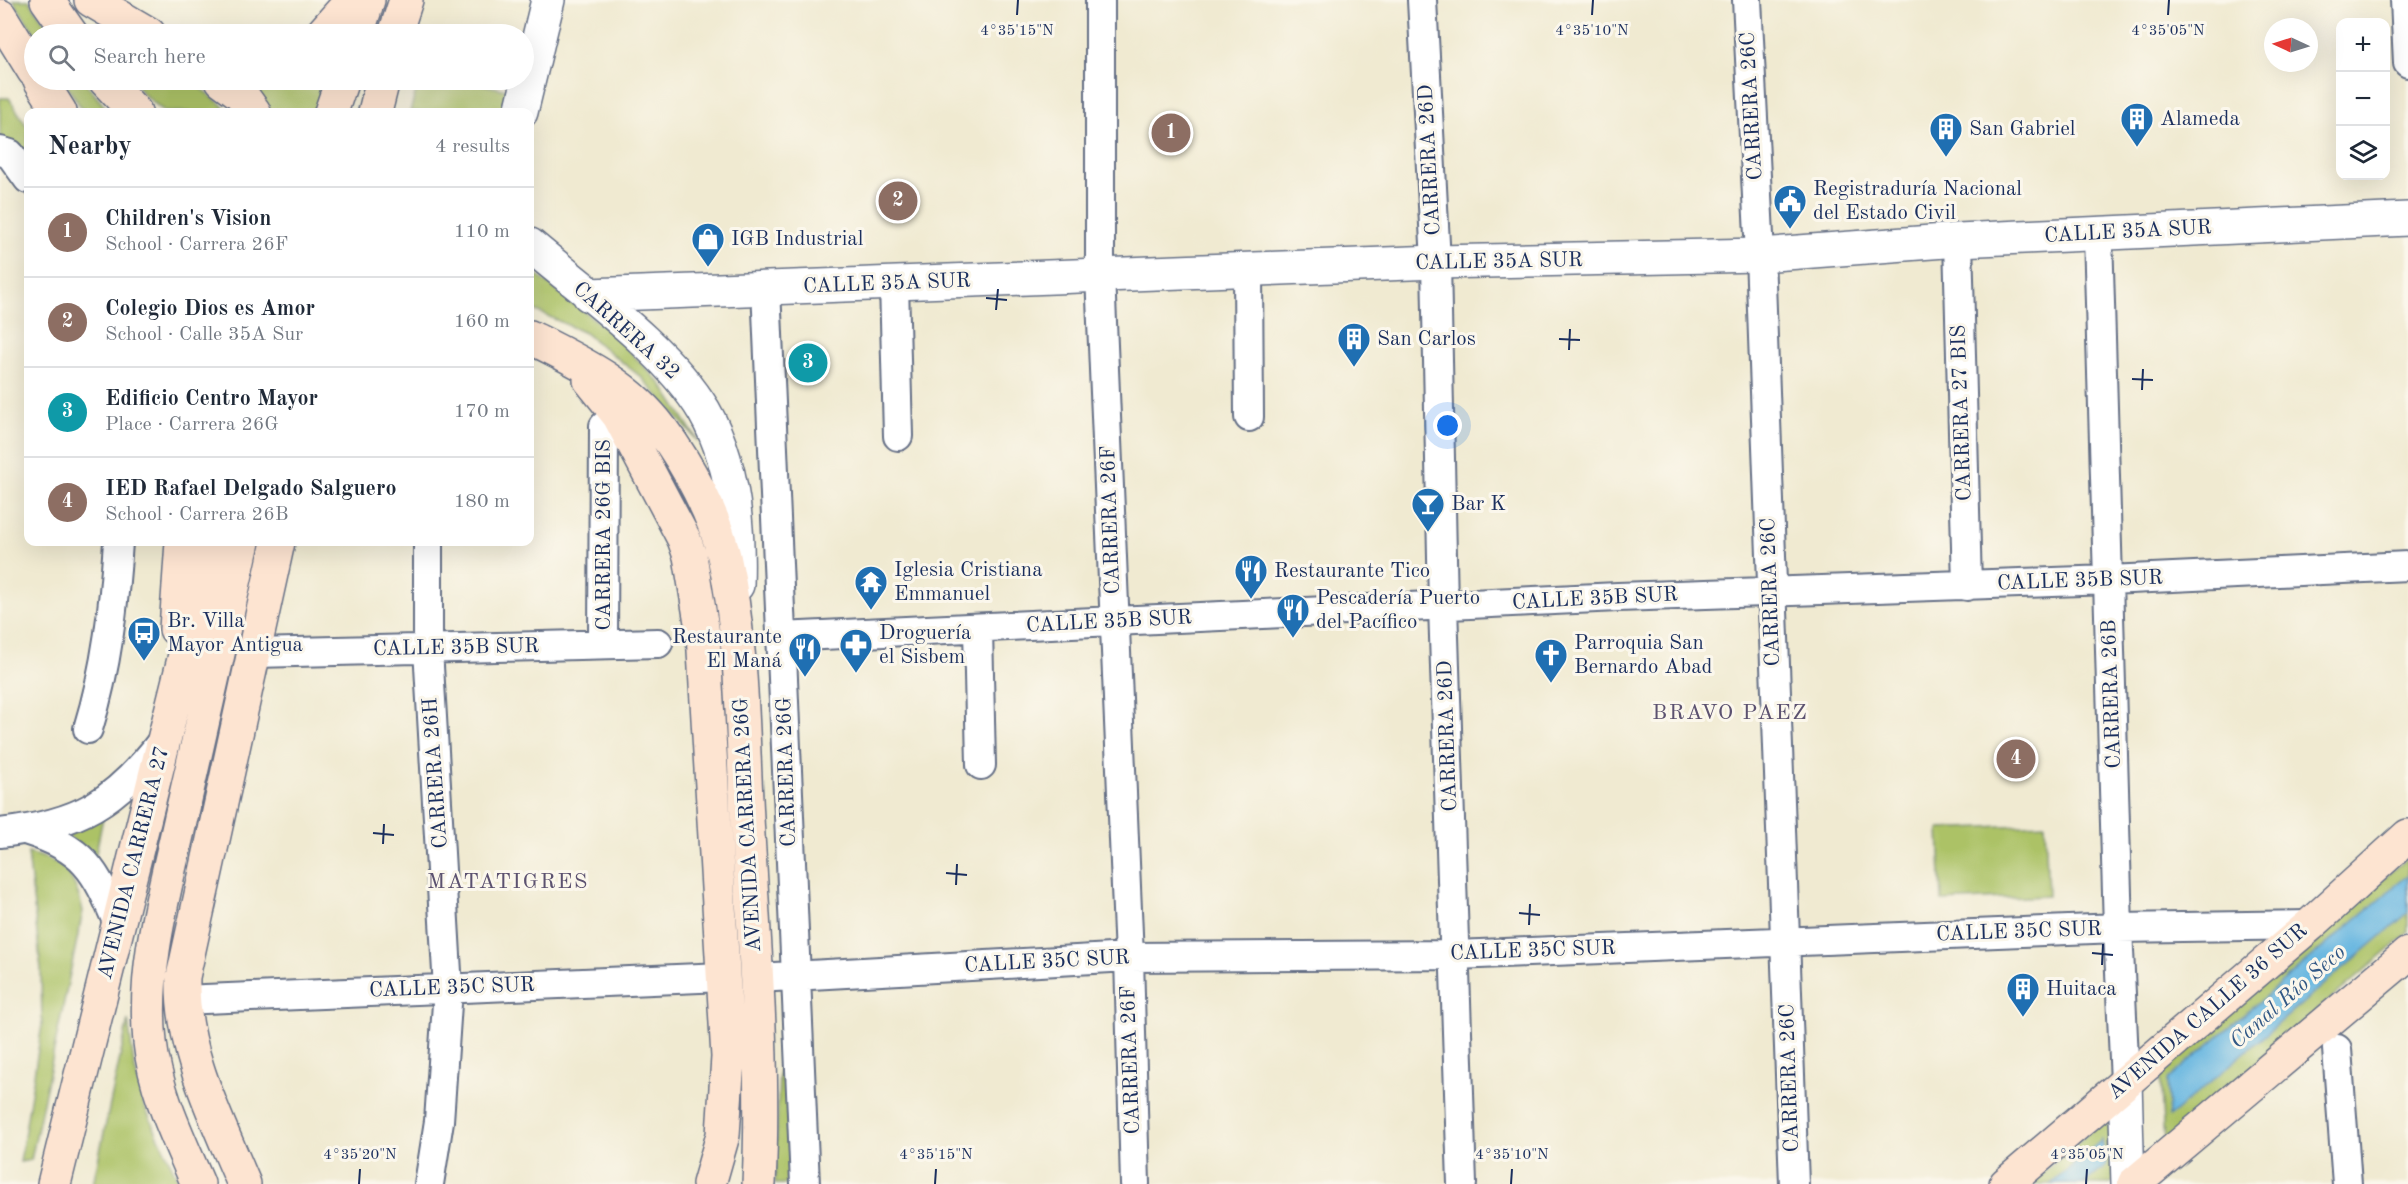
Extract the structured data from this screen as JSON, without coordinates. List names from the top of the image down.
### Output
{
  "streets": {
    "main road": ["AVENIDA CARRERA 26G", "AVENIDA CARRERA 27", "AVENIDA CALLE 36 SUR"],
    "street": [
      "CARRERA 26C",
      "CARRERA 26D",
      "CALLE 35A SUR",
      "CARRERA 32",
      "CARRERA 27 BIS",
      "CARRERA 26F",
      "CARRERA 26G BIS",
      "CALLE 35B SUR",
      "CARRERA 26B",
      "CARRERA 26G",
      "CARRERA 26H",
      "CALLE 35C SUR"
    ]
  },
  "crossings": [
    ["CARRERA 26C", "CALLE 35A SUR"],
    ["CARRERA 26C", "CALLE 35B SUR"],
    ["CARRERA 26C", "CALLE 35C SUR"],
    ["CARRERA 26D", "CALLE 35A SUR"],
    ["CARRERA 26D", "CALLE 35B SUR"],
    ["CARRERA 26D", "CALLE 35C SUR"],
    ["CALLE 35A SUR", "CARRERA 32"],
    ["CALLE 35A SUR", "CARRERA 27 BIS"],
    ["CALLE 35A SUR", "CARRERA 26F"],
    ["CALLE 35A SUR", "CARRERA 26B"],
    ["CALLE 35A SUR", "CARRERA 26G"],
    ["CARRERA 32", "AVENIDA CARRERA 26G"],
    ["CARRERA 27 BIS", "CALLE 35B SUR"],
    ["CARRERA 26F", "CALLE 35B SUR"],
    ["CARRERA 26F", "CALLE 35C SUR"],
    ["CARRERA 26G BIS", "CALLE 35B SUR"],
    ["CALLE 35B SUR", "CARRERA 26B"],
    ["CALLE 35B SUR", "CARRERA 26G"],
    ["CALLE 35B SUR", "CARRERA 26H"],
    ["CARRERA 26B", "CALLE 35C SUR"],
    ["CARRERA 26B", "AVENIDA CALLE 36 SUR"],
    ["CARRERA 26G", "CALLE 35C SUR"],
    ["CARRERA 26H", "CALLE 35C SUR"],
    ["AVENIDA CARRERA 26G", "CALLE 35C SUR"],
    ["CALLE 35C SUR", "AVENIDA CALLE 36 SUR"]
  ],
  "districts": ["BRAVO PAEZ", "MATATIGRES"],
  "water": ["Canal Río Seco"],
  "places": {
    "building": [
      "Alameda",
      "San Gabriel",
      "San Carlos",
      "Huitaca"
    ],
    "public building": ["Registraduría Nacional del Estado Civil"],
    "shop": ["IGB Industrial"],
    "bar": ["Bar K"],
    "restaurant": ["Restaurante Tico", "Pescadería Puerto del Pacífico", "Restaurante El Maná"],
    "temple": ["Iglesia Cristiana Emmanuel"],
    "bus stop": ["Br. Villa Mayor Antigua"],
    "pharmacy": ["Droguería el Sisbem"],
    "church": ["Parroquia San Bernardo Abad"]
  },
  "north": "left",
  "page": {
    "map_buttons": ["+", "−"],
    "search": "Search here",
    "heading": ["Nearby", "4 results"],
    "pins": [
      "1",
      "2",
      "3",
      "4"
    ],
    "list": [
      {
        "mark": "1",
        "name": "Children's Vision",
        "note": "School · Carrera 26F",
        "value": "110 m"
      },
      {
        "mark": "2",
        "name": "Colegio Dios es Amor",
        "note": "School · Calle 35A Sur",
        "value": "160 m"
      },
      {
        "mark": "3",
        "name": "Edificio Centro Mayor",
        "note": "Place · Carrera 26G",
        "value": "170 m"
      },
      {
        "mark": "4",
        "name": "IED Rafael Delgado Salguero",
        "note": "School · Carrera 26B",
        "value": "180 m"
      }
    ]
  },
  "coordinates": [
    "4°35'15\"N",
    "4°35'10\"N",
    "4°35'05\"N",
    "4°35'20\"N"
  ]
}
